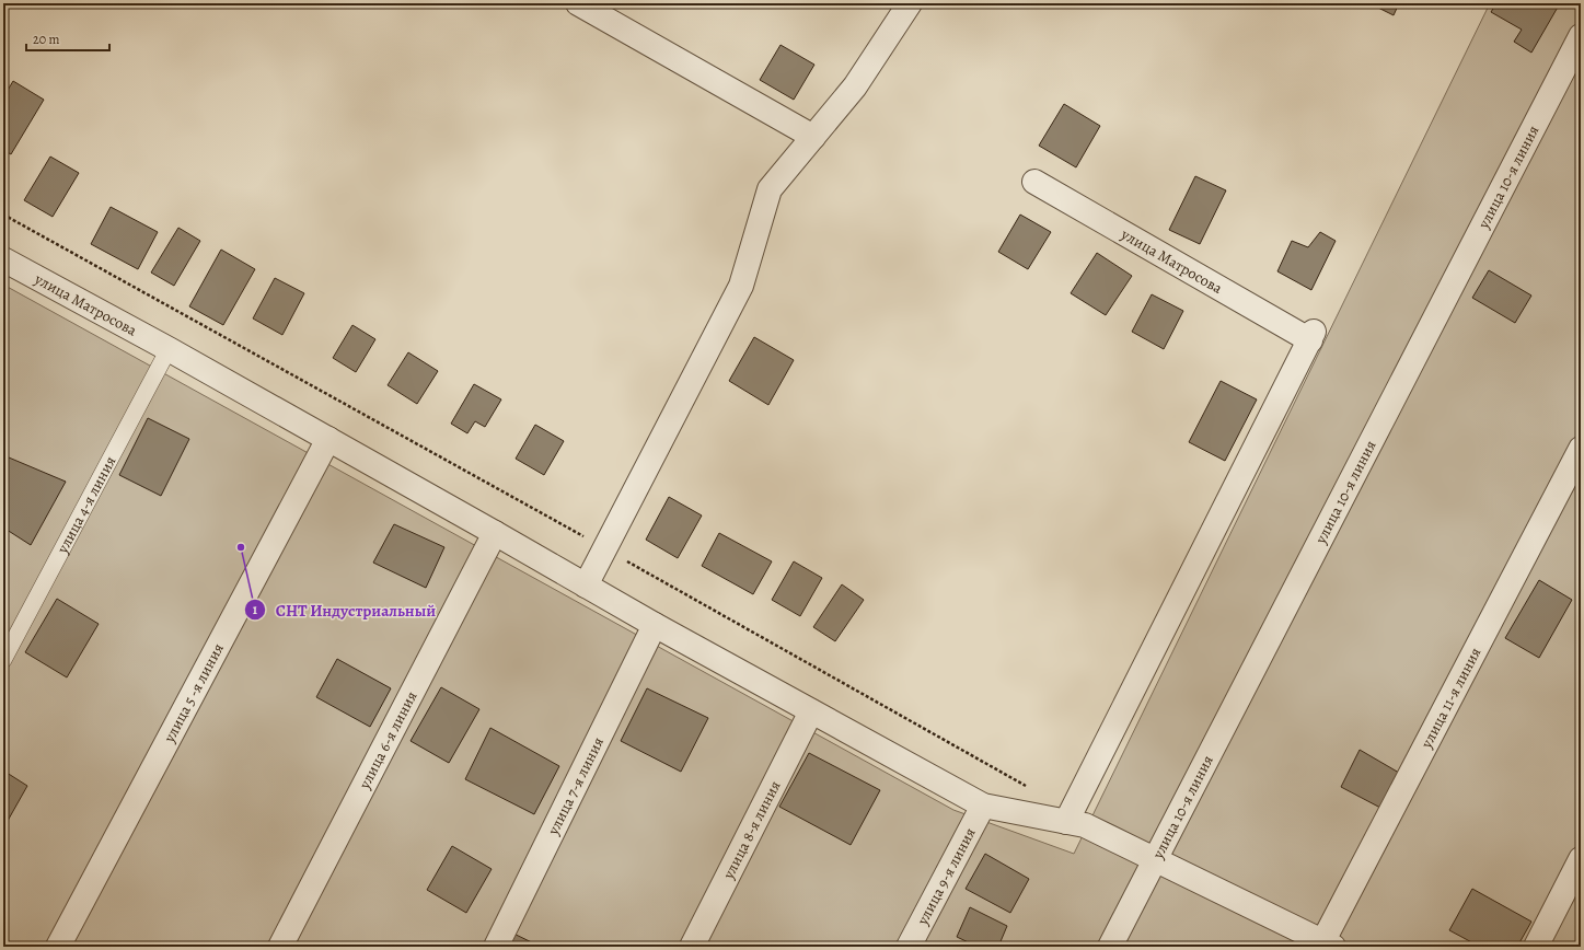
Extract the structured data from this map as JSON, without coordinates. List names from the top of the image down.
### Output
{
  "streets": {
    "street": [
      "улица 10-я линия",
      "улица Матросова",
      "улица 5 -я линия",
      "улица 11-я линия",
      "улица 6-я линия",
      "улица 7-я линия",
      "улица 8-я линия",
      "улица 9-я линия"
    ],
    "lane": ["улица 4-я линия"]
  },
  "crossings": [
    ["улица 10-я линия", "улица Матросова"],
    ["улица Матросова", "улица 4-я линия"],
    ["улица Матросова", "улица 5 -я линия"],
    ["улица Матросова", "улица 11-я линия"],
    ["улица Матросова", "улица 6-я линия"],
    ["улица Матросова", "улица 7-я линия"],
    ["улица Матросова", "улица 8-я линия"],
    ["улица Матросова", "улица 9-я линия"]
  ],
  "places": ["СНТ Индустриальный"],
  "scale_bar": "20 m"
}
